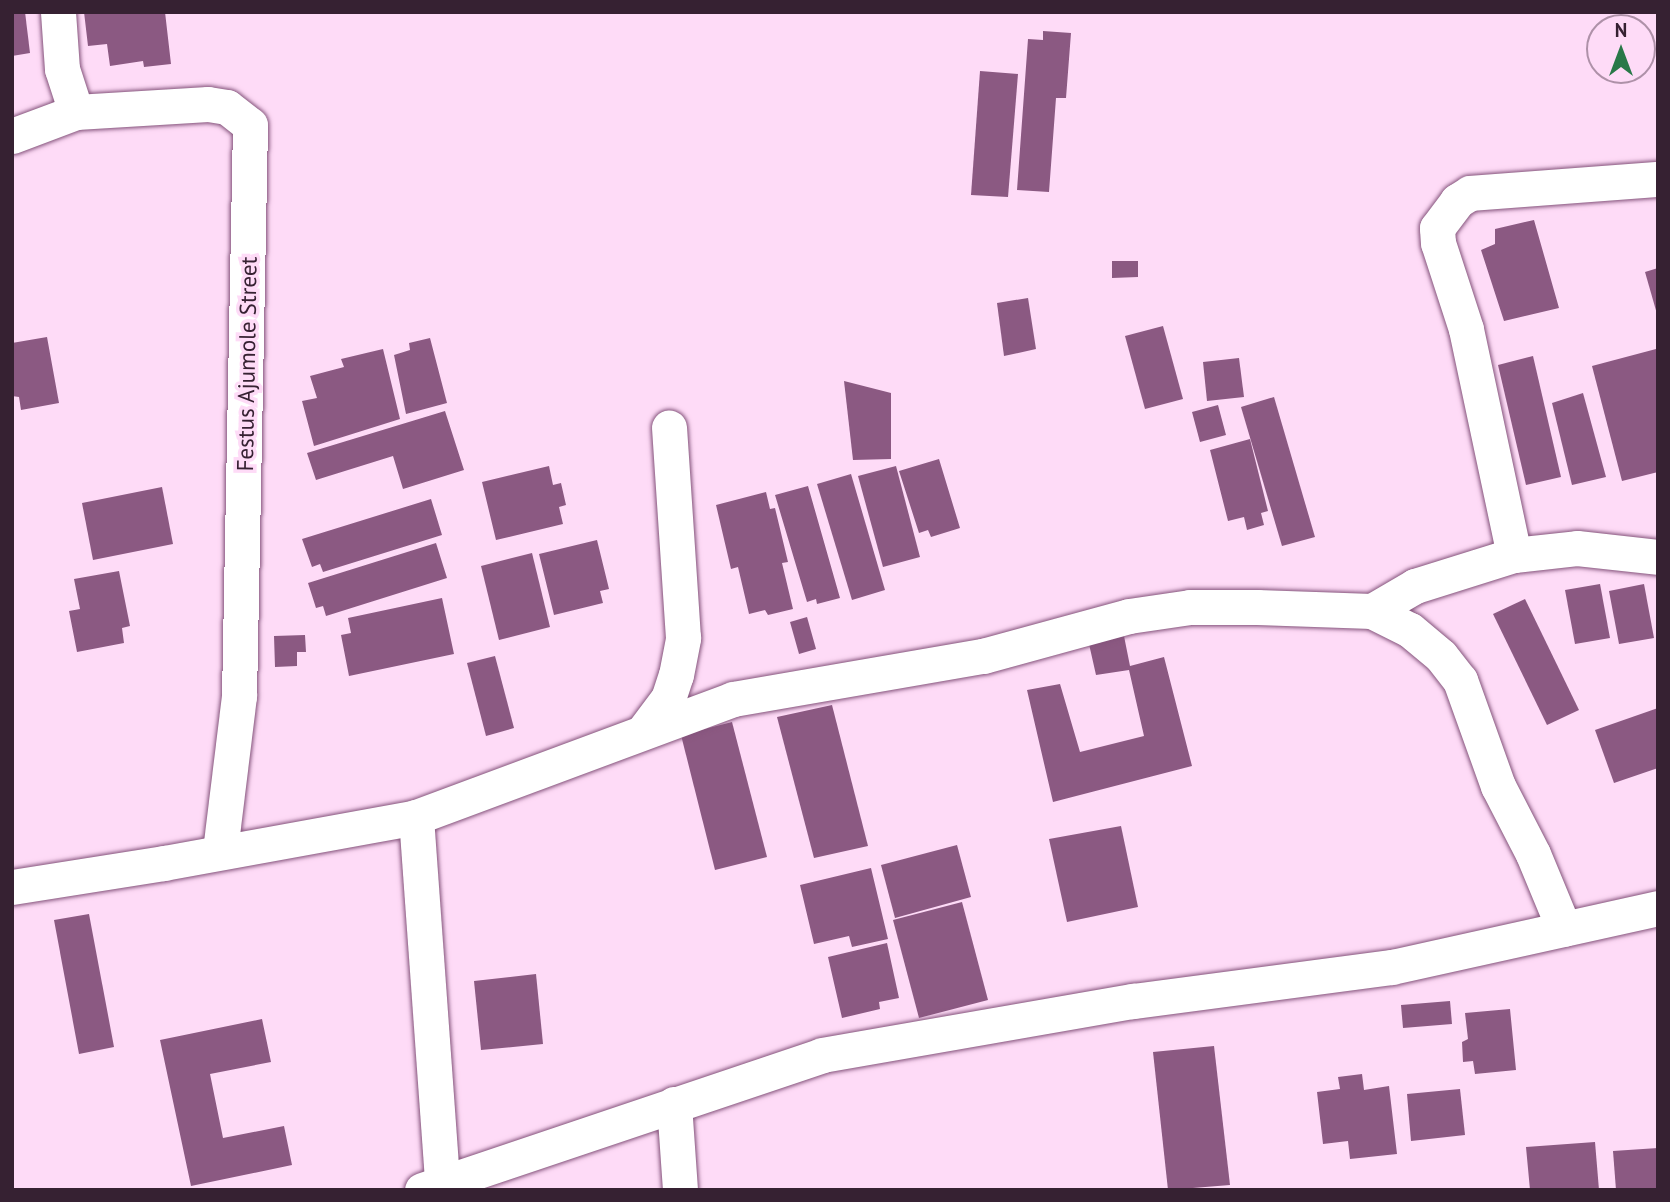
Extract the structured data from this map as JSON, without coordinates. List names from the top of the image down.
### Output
{
  "streets": {
    "street": ["Festus Ajumole Street"]
  },
  "north": "top"
}
